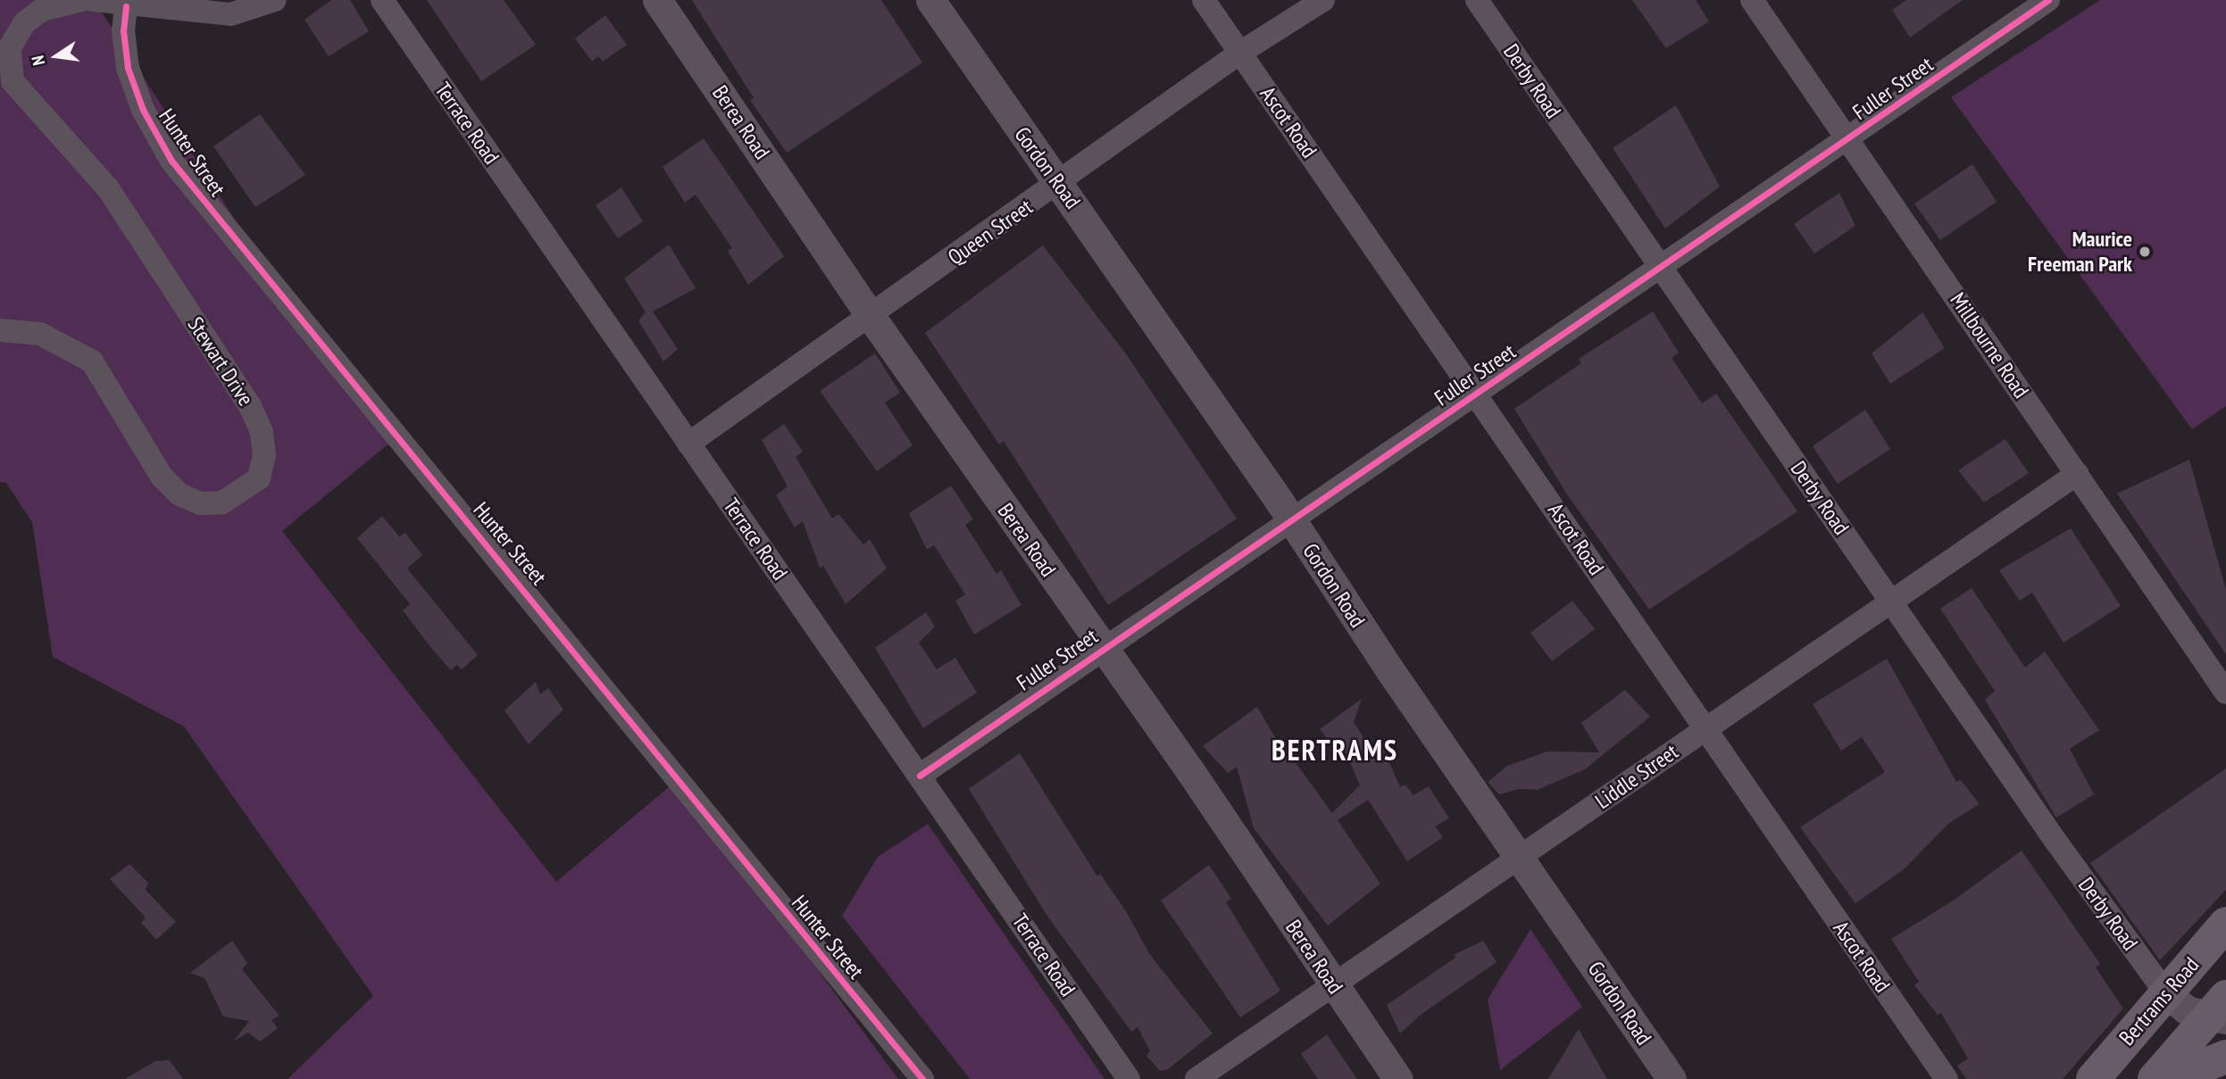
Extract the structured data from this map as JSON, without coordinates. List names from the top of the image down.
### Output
{
  "streets": {
    "main road": ["Bertrams Road"],
    "street": [
      "Derby Road",
      "Fuller Street",
      "Berea Road",
      "Ascot Road",
      "Terrace Road",
      "Hunter Street",
      "Gordon Road",
      "Queen Street",
      "Millbourne Road",
      "Stewart Drive",
      "Liddle Street"
    ]
  },
  "crossings": [
    ["Derby Road", "Fuller Street"],
    ["Derby Road", "Liddle Street"],
    ["Derby Road", "Bertrams Road"],
    ["Fuller Street", "Berea Road"],
    ["Fuller Street", "Ascot Road"],
    ["Fuller Street", "Terrace Road"],
    ["Fuller Street", "Gordon Road"],
    ["Fuller Street", "Millbourne Road"],
    ["Berea Road", "Queen Street"],
    ["Berea Road", "Liddle Street"],
    ["Ascot Road", "Queen Street"],
    ["Ascot Road", "Liddle Street"],
    ["Terrace Road", "Queen Street"],
    ["Gordon Road", "Queen Street"],
    ["Gordon Road", "Liddle Street"],
    ["Millbourne Road", "Liddle Street"]
  ],
  "districts": ["BERTRAMS"],
  "places": ["Maurice Freeman Park"],
  "north": "left"
}
